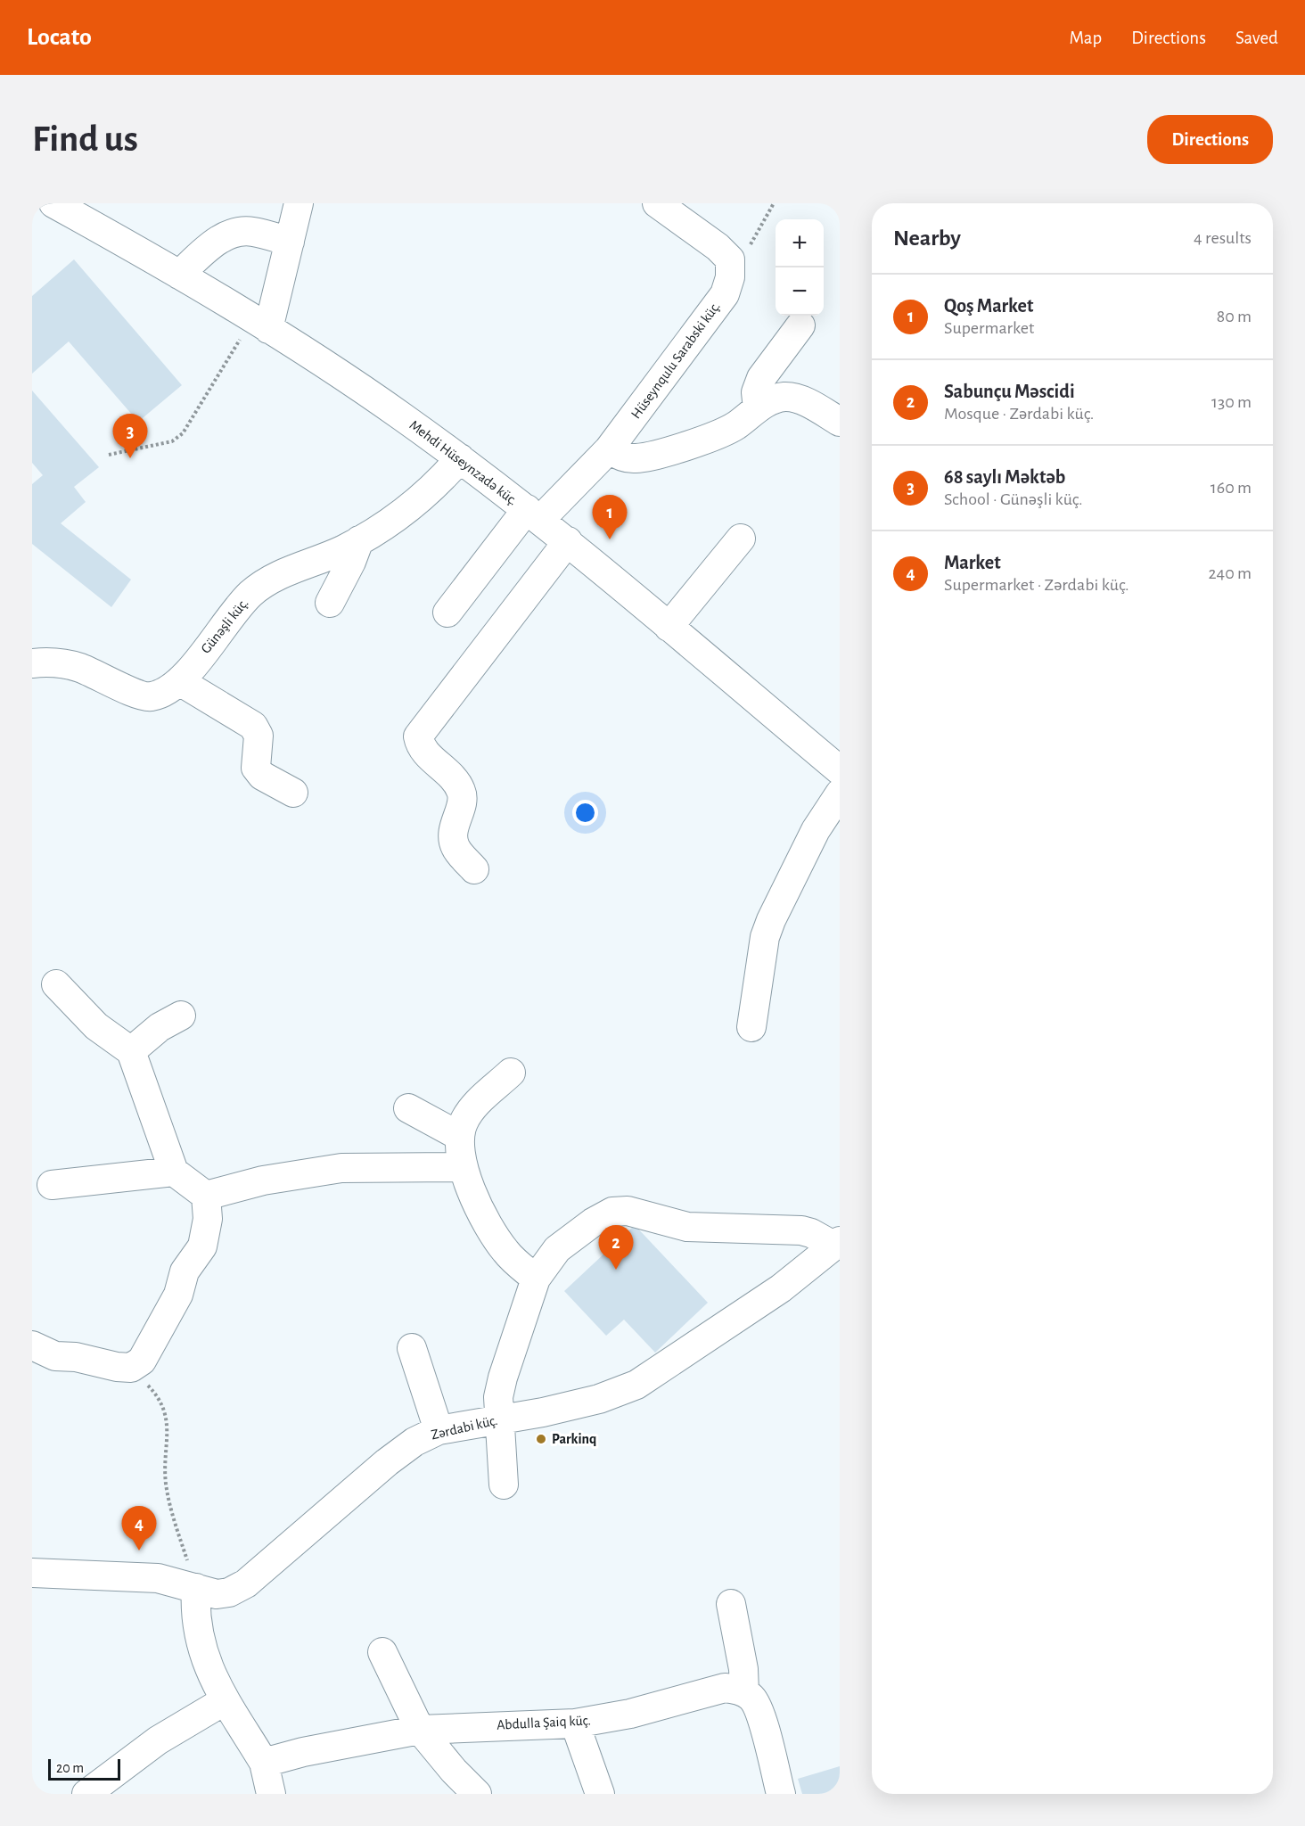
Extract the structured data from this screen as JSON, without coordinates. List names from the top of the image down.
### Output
{
  "streets": {
    "street": [
      "Hüseynqulu Sarabski küç.",
      "Mehdi Hüseynzadə küç.",
      "Günəşli küç.",
      "Zərdabi küç.",
      "Abdulla Şaiq küç."
    ]
  },
  "crossings": [
    ["Hüseynqulu Sarabski küç.", "Mehdi Hüseynzadə küç."],
    ["Mehdi Hüseynzadə küç.", "Günəşli küç."]
  ],
  "places": ["Parkinq"],
  "scale_bar": "20 m",
  "page": {
    "header": "Locato",
    "nav": ["Map", "Directions", "Saved"],
    "buttons": "Directions",
    "title": "Find us",
    "heading": ["Nearby", "4 results"],
    "map_buttons": ["+", "−"],
    "list": [
      {
        "mark": "1",
        "name": "Qoş Market",
        "note": "Supermarket",
        "value": "80 m"
      },
      {
        "mark": "2",
        "name": "Sabunçu Məscidi",
        "note": "Mosque · Zərdabi küç.",
        "value": "130 m"
      },
      {
        "mark": "3",
        "name": "68 saylı Məktəb",
        "note": "School · Günəşli küç.",
        "value": "160 m"
      },
      {
        "mark": "4",
        "name": "Market",
        "note": "Supermarket · Zərdabi küç.",
        "value": "240 m"
      }
    ],
    "pins": [
      "3",
      "1",
      "2",
      "4"
    ],
    "scale": "20 m"
  }
}
